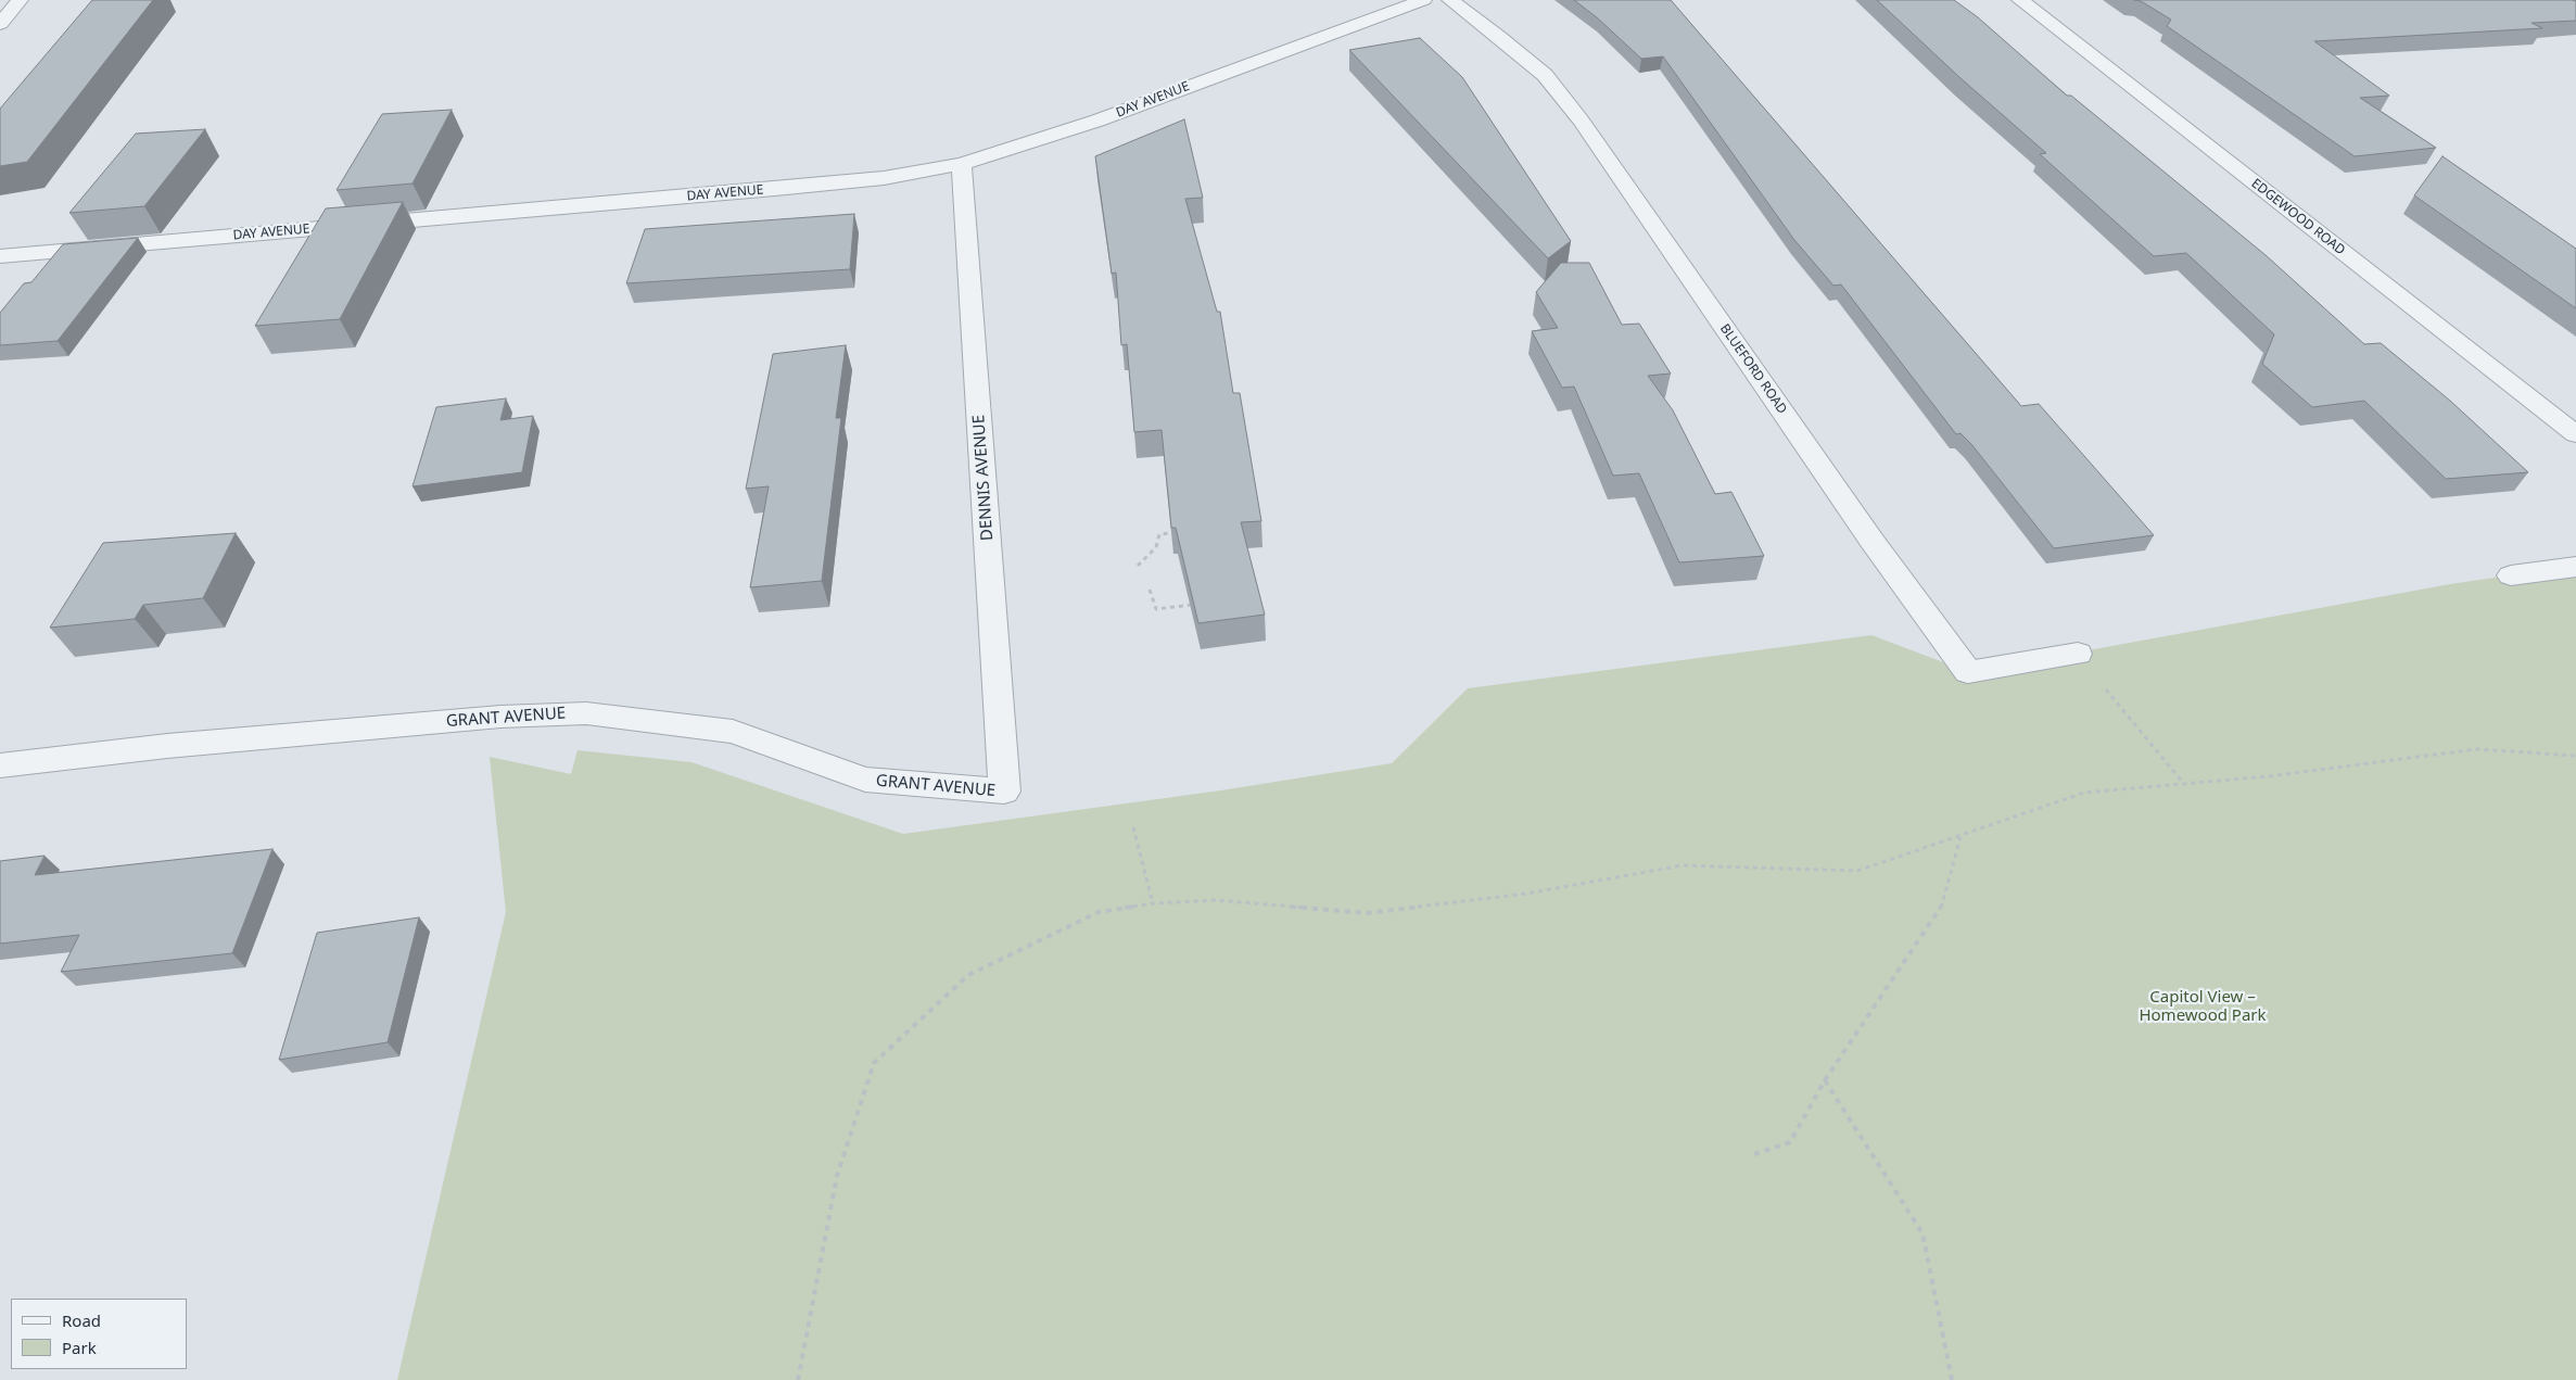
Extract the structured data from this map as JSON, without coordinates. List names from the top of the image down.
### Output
{
  "streets": {
    "street": [
      "DAY AVENUE",
      "EDGEWOOD ROAD",
      "BLUEFORD ROAD",
      "DENNIS AVENUE",
      "GRANT AVENUE"
    ]
  },
  "crossings": [
    ["DAY AVENUE", "DENNIS AVENUE"],
    ["DENNIS AVENUE", "GRANT AVENUE"]
  ],
  "parks": ["Capitol View – Homewood Park"],
  "legend": ["Road", "Park"]
}
